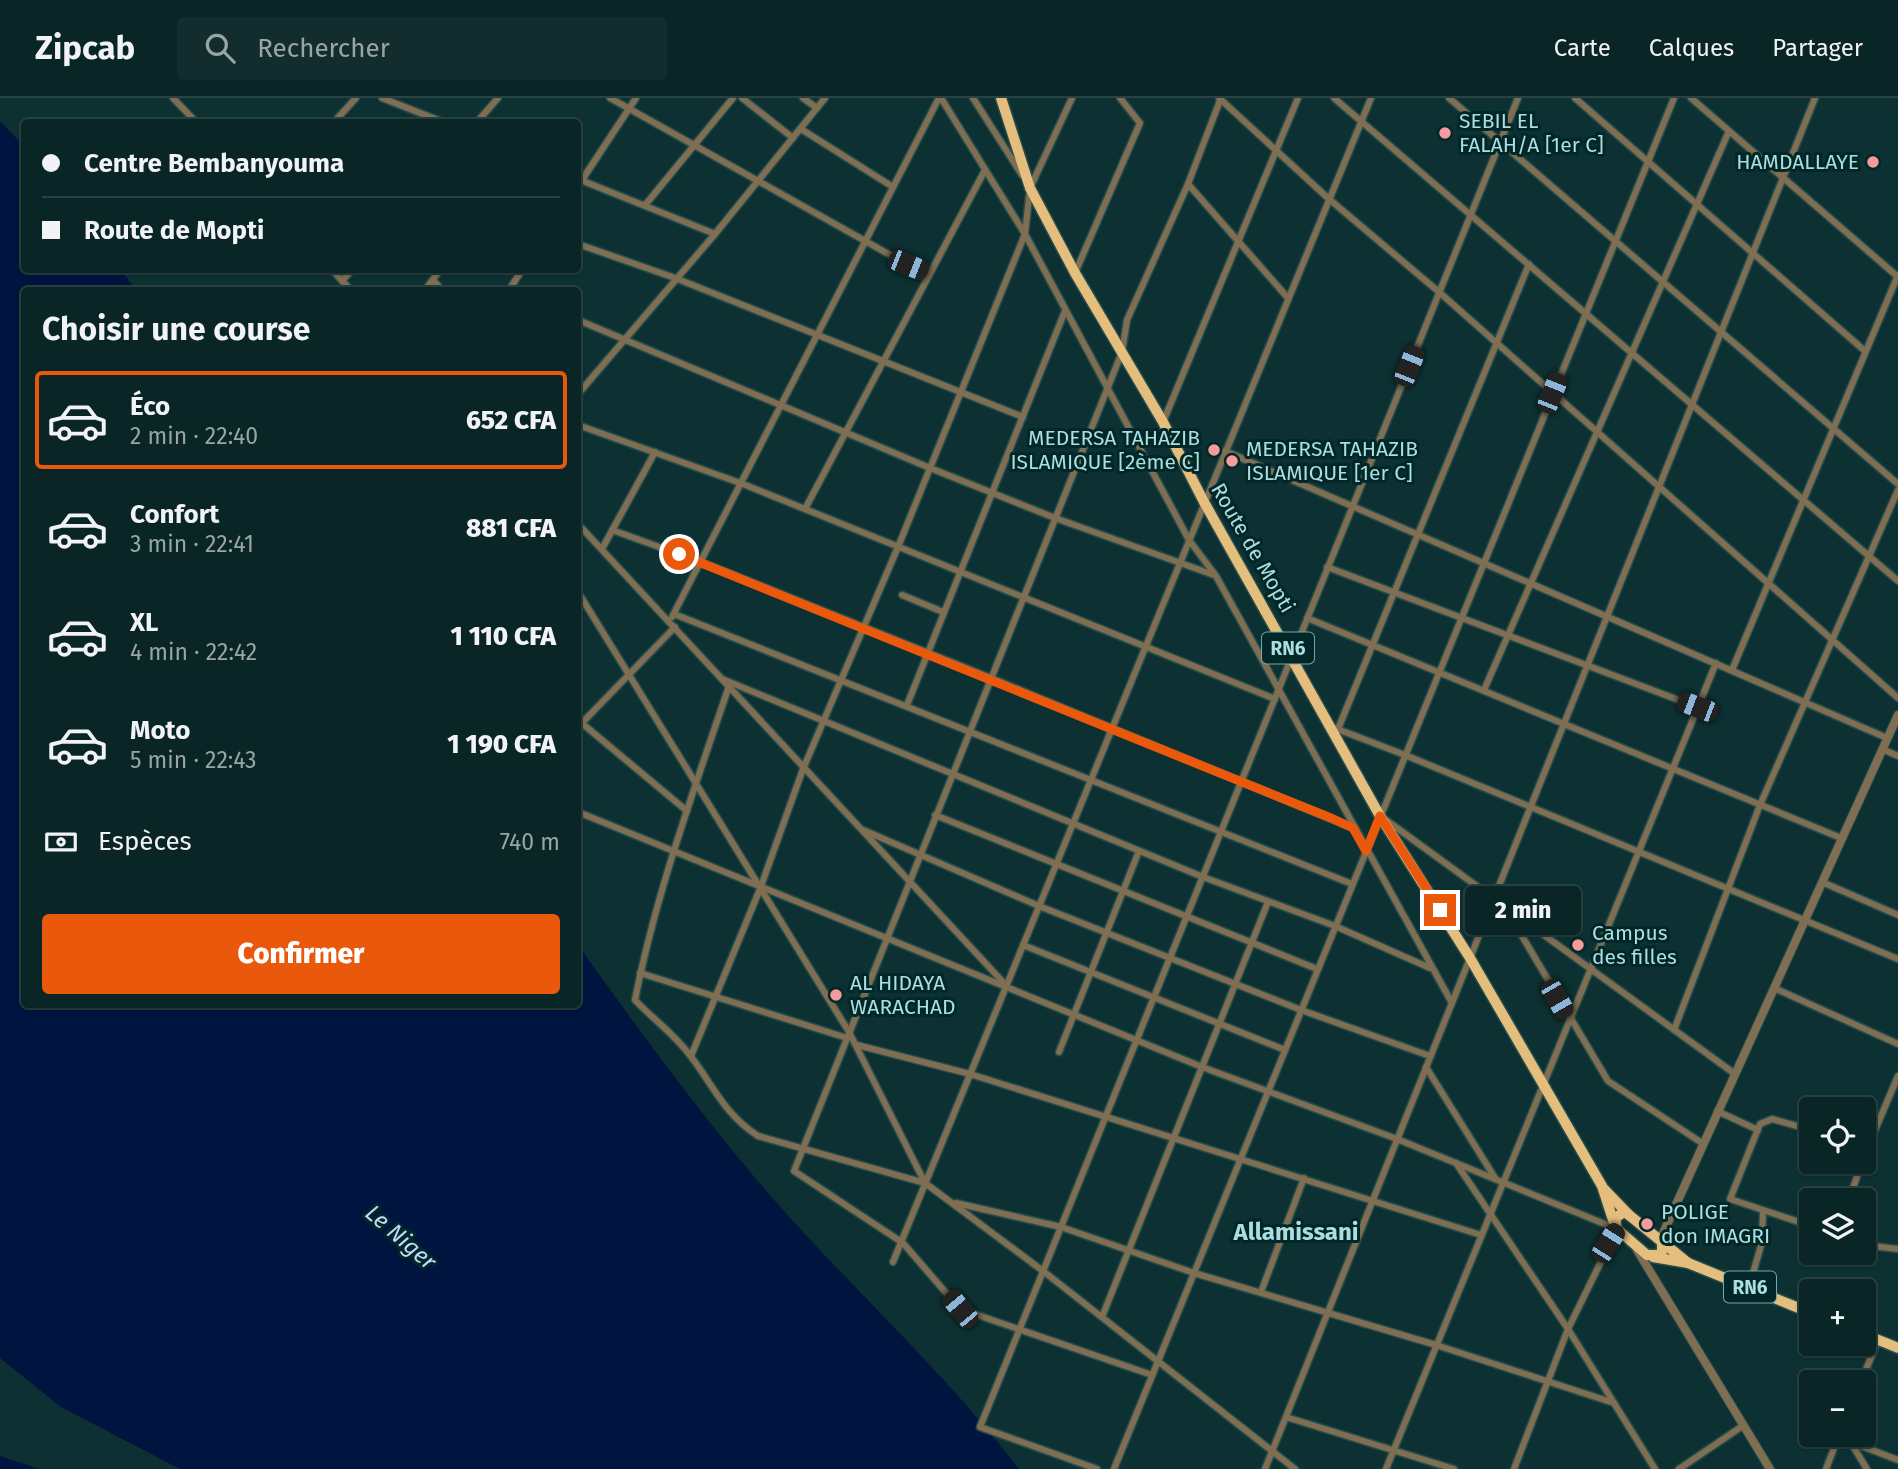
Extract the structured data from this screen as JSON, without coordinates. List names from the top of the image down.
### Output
{
  "streets": {
    "highway": ["Route de Mopti", "RN6"]
  },
  "crossings": [
    ["Route de Mopti", "RN6"]
  ],
  "districts": ["Allamissani"],
  "water": ["Le Niger"],
  "places": [
    "SEBIL EL FALAH/A [1er C]",
    "HAMDALLAYE",
    "MEDERSA TAHAZIB ISLAMIQUE [2ème C]",
    "MEDERSA TAHAZIB ISLAMIQUE [1er C]",
    "Campus des filles",
    "AL HIDAYA WARACHAD",
    "POLIGE don IMAGRI"
  ],
  "page": {
    "header": "Zipcab",
    "search": "Rechercher",
    "nav": ["Carte", "Calques", "Partager"],
    "banner": ["Centre Bembanyouma", "Route de Mopti"],
    "heading": "Choisir une course",
    "list": [
      {
        "name": "Éco",
        "note": "2 min · 22:40",
        "value": "652 CFA"
      },
      {
        "name": "Confort",
        "note": "3 min · 22:41",
        "value": "881 CFA"
      },
      {
        "name": "XL",
        "note": "4 min · 22:42",
        "value": "1 110 CFA"
      },
      {
        "name": "Moto",
        "note": "5 min · 22:43",
        "value": "1 190 CFA"
      }
    ],
    "pay": ["Espèces", "740 m"],
    "bubble": "2 min",
    "buttons": "Confirmer",
    "map_buttons": ["+", "−"]
  }
}
